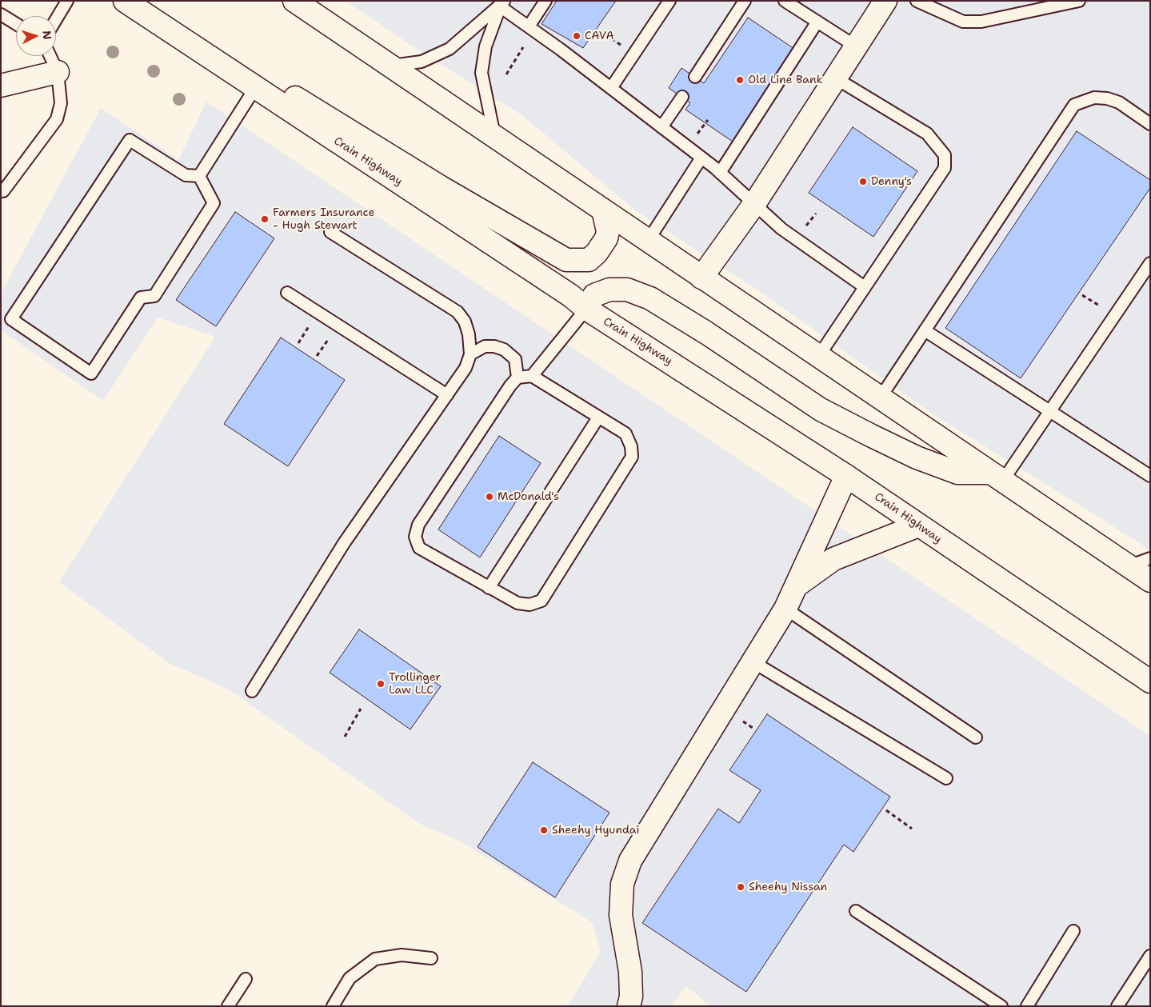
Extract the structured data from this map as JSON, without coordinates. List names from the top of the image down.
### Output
{
  "streets": {
    "main road": ["Crain Highway"]
  },
  "places": [
    "CAVA",
    "Old Line Bank",
    "Denny's",
    "Farmers Insurance - Hugh Stewart",
    "McDonald's",
    "Trollinger Law LLC",
    "Sheehy Hyundai",
    "Sheehy Nissan"
  ],
  "north": "right"
}
